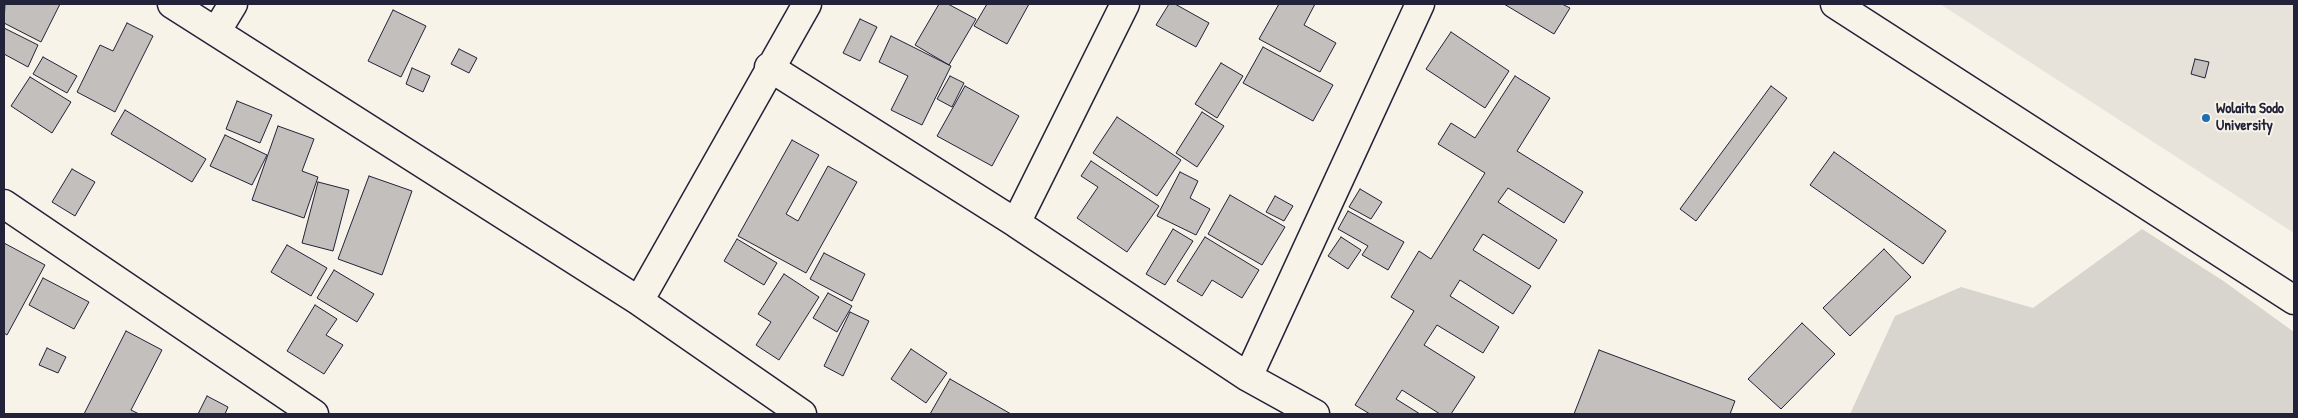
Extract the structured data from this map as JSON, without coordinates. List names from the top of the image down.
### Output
{
  "places": ["Wolaita Sodo University"]
}
